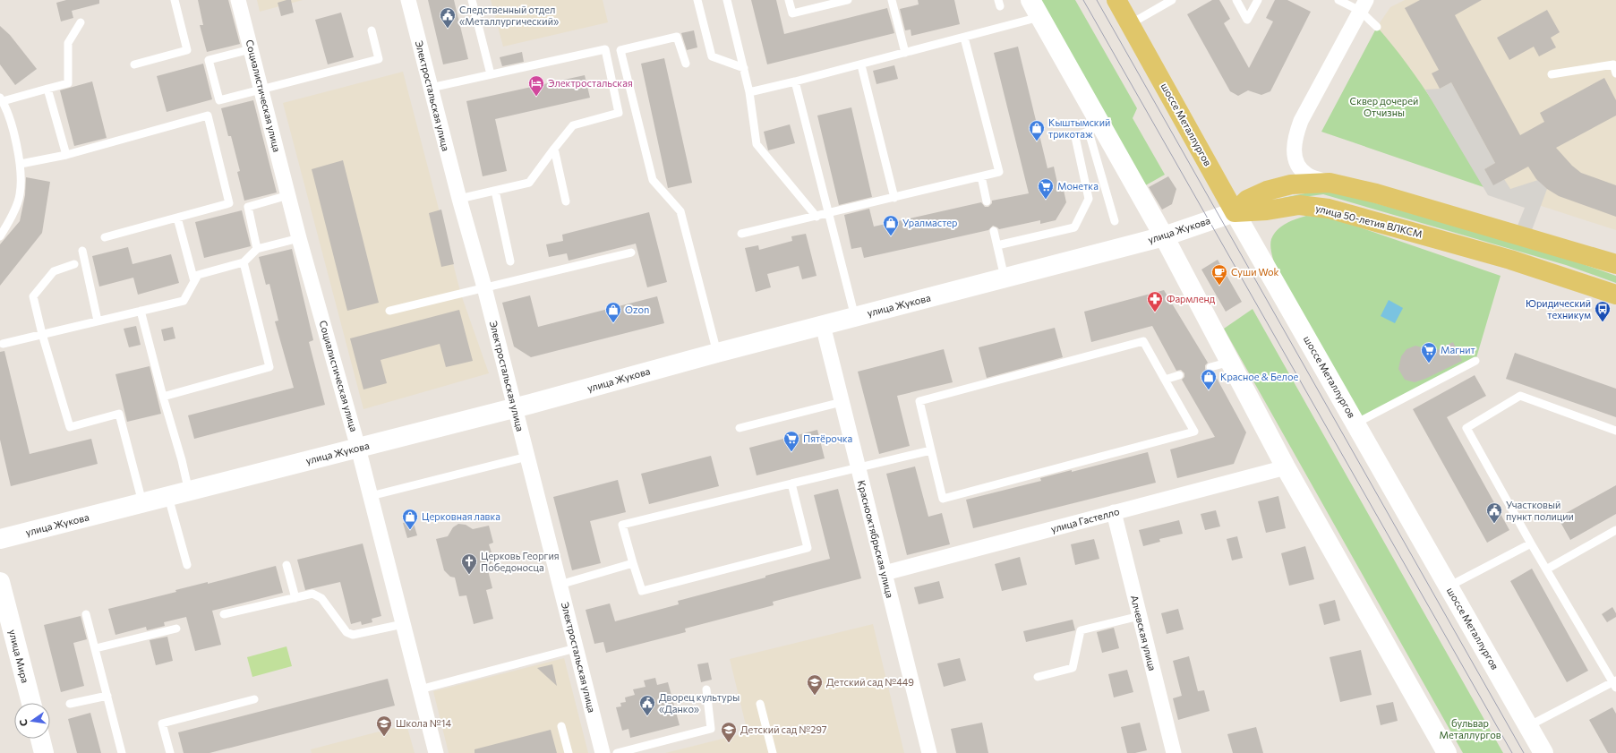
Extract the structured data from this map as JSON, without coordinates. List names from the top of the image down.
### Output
{
  "streets": {
    "main road": [
      "шоссе Металлургов",
      "улица 50-летия ВЛКСМ",
      "улица Жукова",
      "улица Мира"
    ],
    "street": [
      "Социалистическая улица",
      "Электростальская улица",
      "улица Гастелло",
      "Краснооктябрьская улица",
      "Алчевская улица"
    ]
  },
  "crossings": [
    ["Социалистическая улица", "улица Жукова"],
    ["Электростальская улица", "улица Жукова"],
    ["шоссе Металлургов", "улица 50-летия ВЛКСМ"],
    ["шоссе Металлургов", "улица Жукова"],
    ["улица 50-летия ВЛКСМ", "улица Жукова"],
    ["улица Жукова", "Краснооктябрьская улица"],
    ["улица Гастелло", "Краснооктябрьская улица"],
    ["улица Гастелло", "Алчевская улица"]
  ],
  "parks": ["Сквер дочерей Отчизны", "бульвар Металлургов"],
  "places": {
    "public building": ["Следственный отдел «Металлургический»", "Участковый пункт полиции", "Дворец культуры «Данко»"],
    "hotel": ["Электростальская"],
    "shop": [
      "Кыштымский трикотаж",
      "Уралмастер",
      "Ozon",
      "Красное & Белое",
      "Церковная лавка"
    ],
    "supermarket": ["Монетка", "Магнит", "Пятёрочка"],
    "cafe": ["Суши Wok"],
    "pharmacy": ["Фармленд"],
    "bus stop": ["Юридический техникум"],
    "church": ["Церковь Георгия Победоносца"],
    "school or university": ["Детский сад №449", "Школа №14", "Детский сад №297"]
  },
  "north": "left"
}
